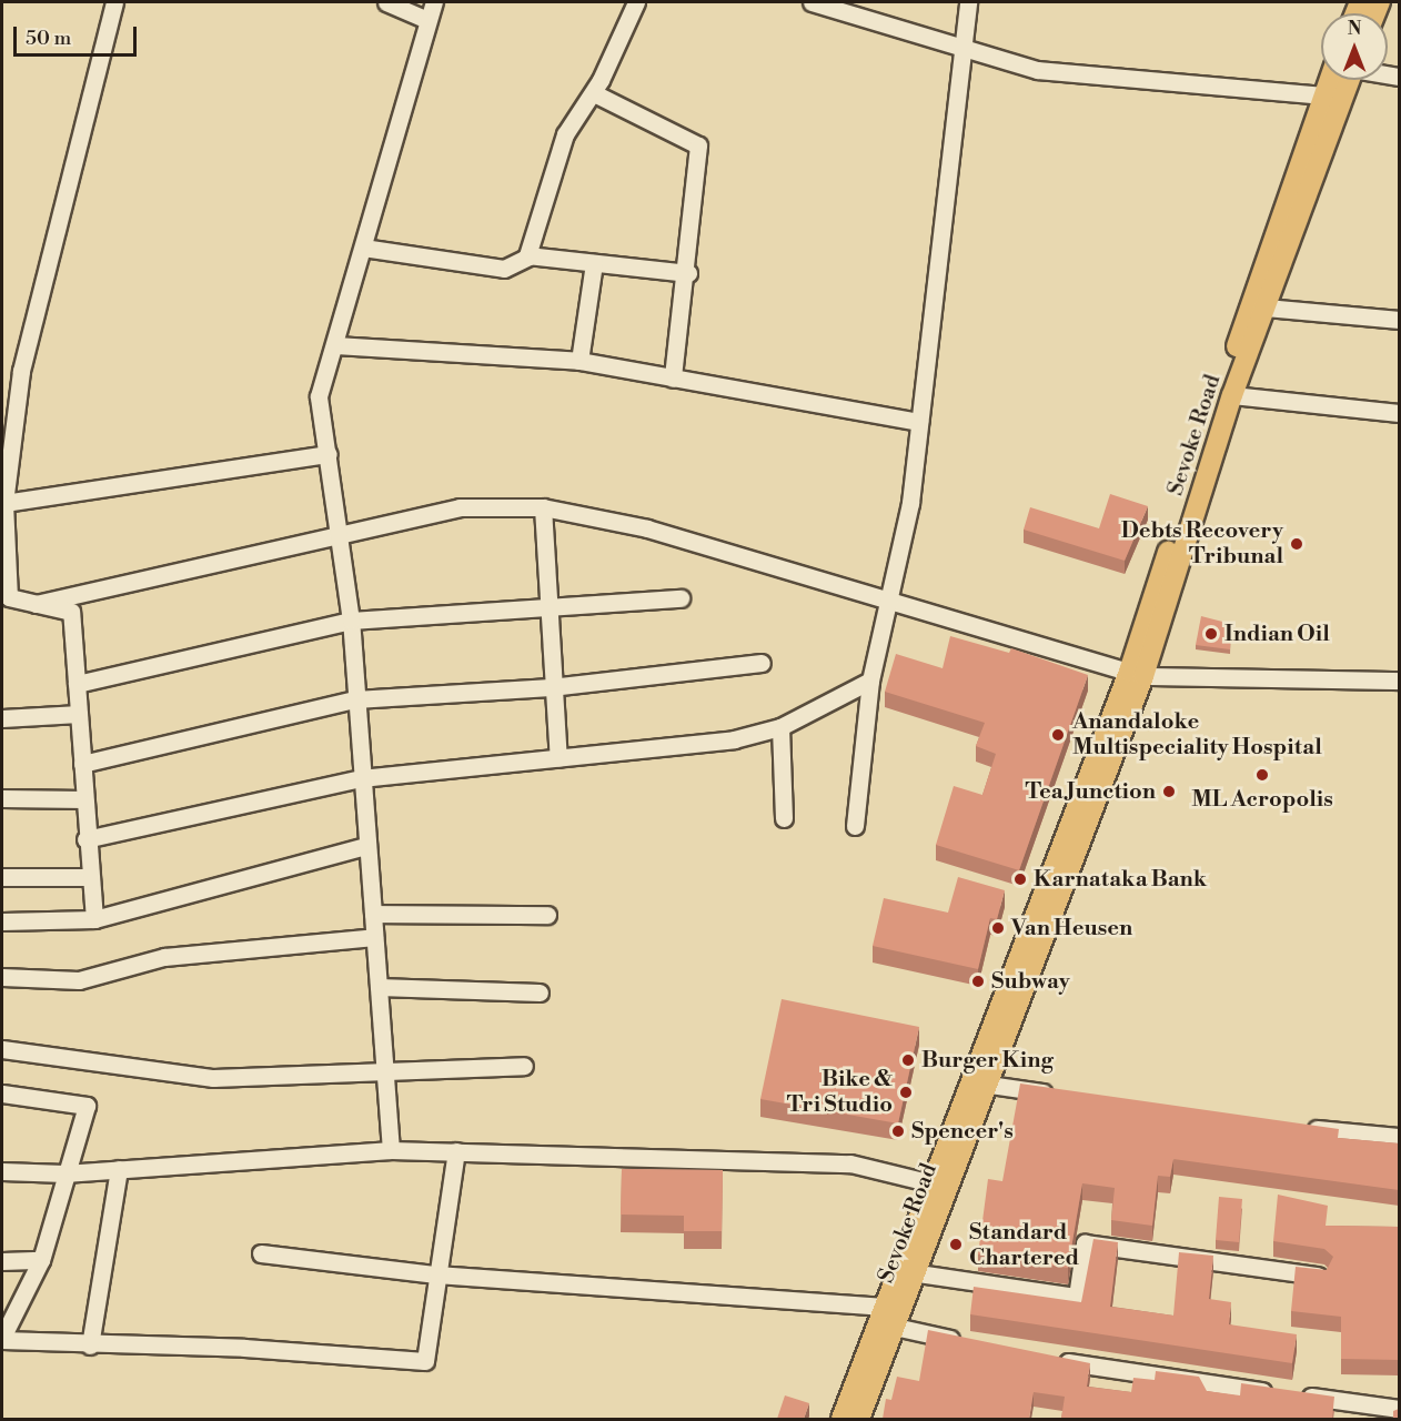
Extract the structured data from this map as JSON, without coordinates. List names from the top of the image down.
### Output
{
  "streets": {
    "main road": ["Sevoke Road"]
  },
  "places": [
    "Debts Recovery Tribunal",
    "Indian Oil",
    "Anandaloke Multispeciality Hospital",
    "ML Acropolis",
    "Tea Junction",
    "Karnataka Bank",
    "Van Heusen",
    "Subway",
    "Burger King",
    "Bike & Tri Studio",
    "Spencer's",
    "Standard Chartered"
  ],
  "scale_bar": "50 m",
  "north": "top"
}
